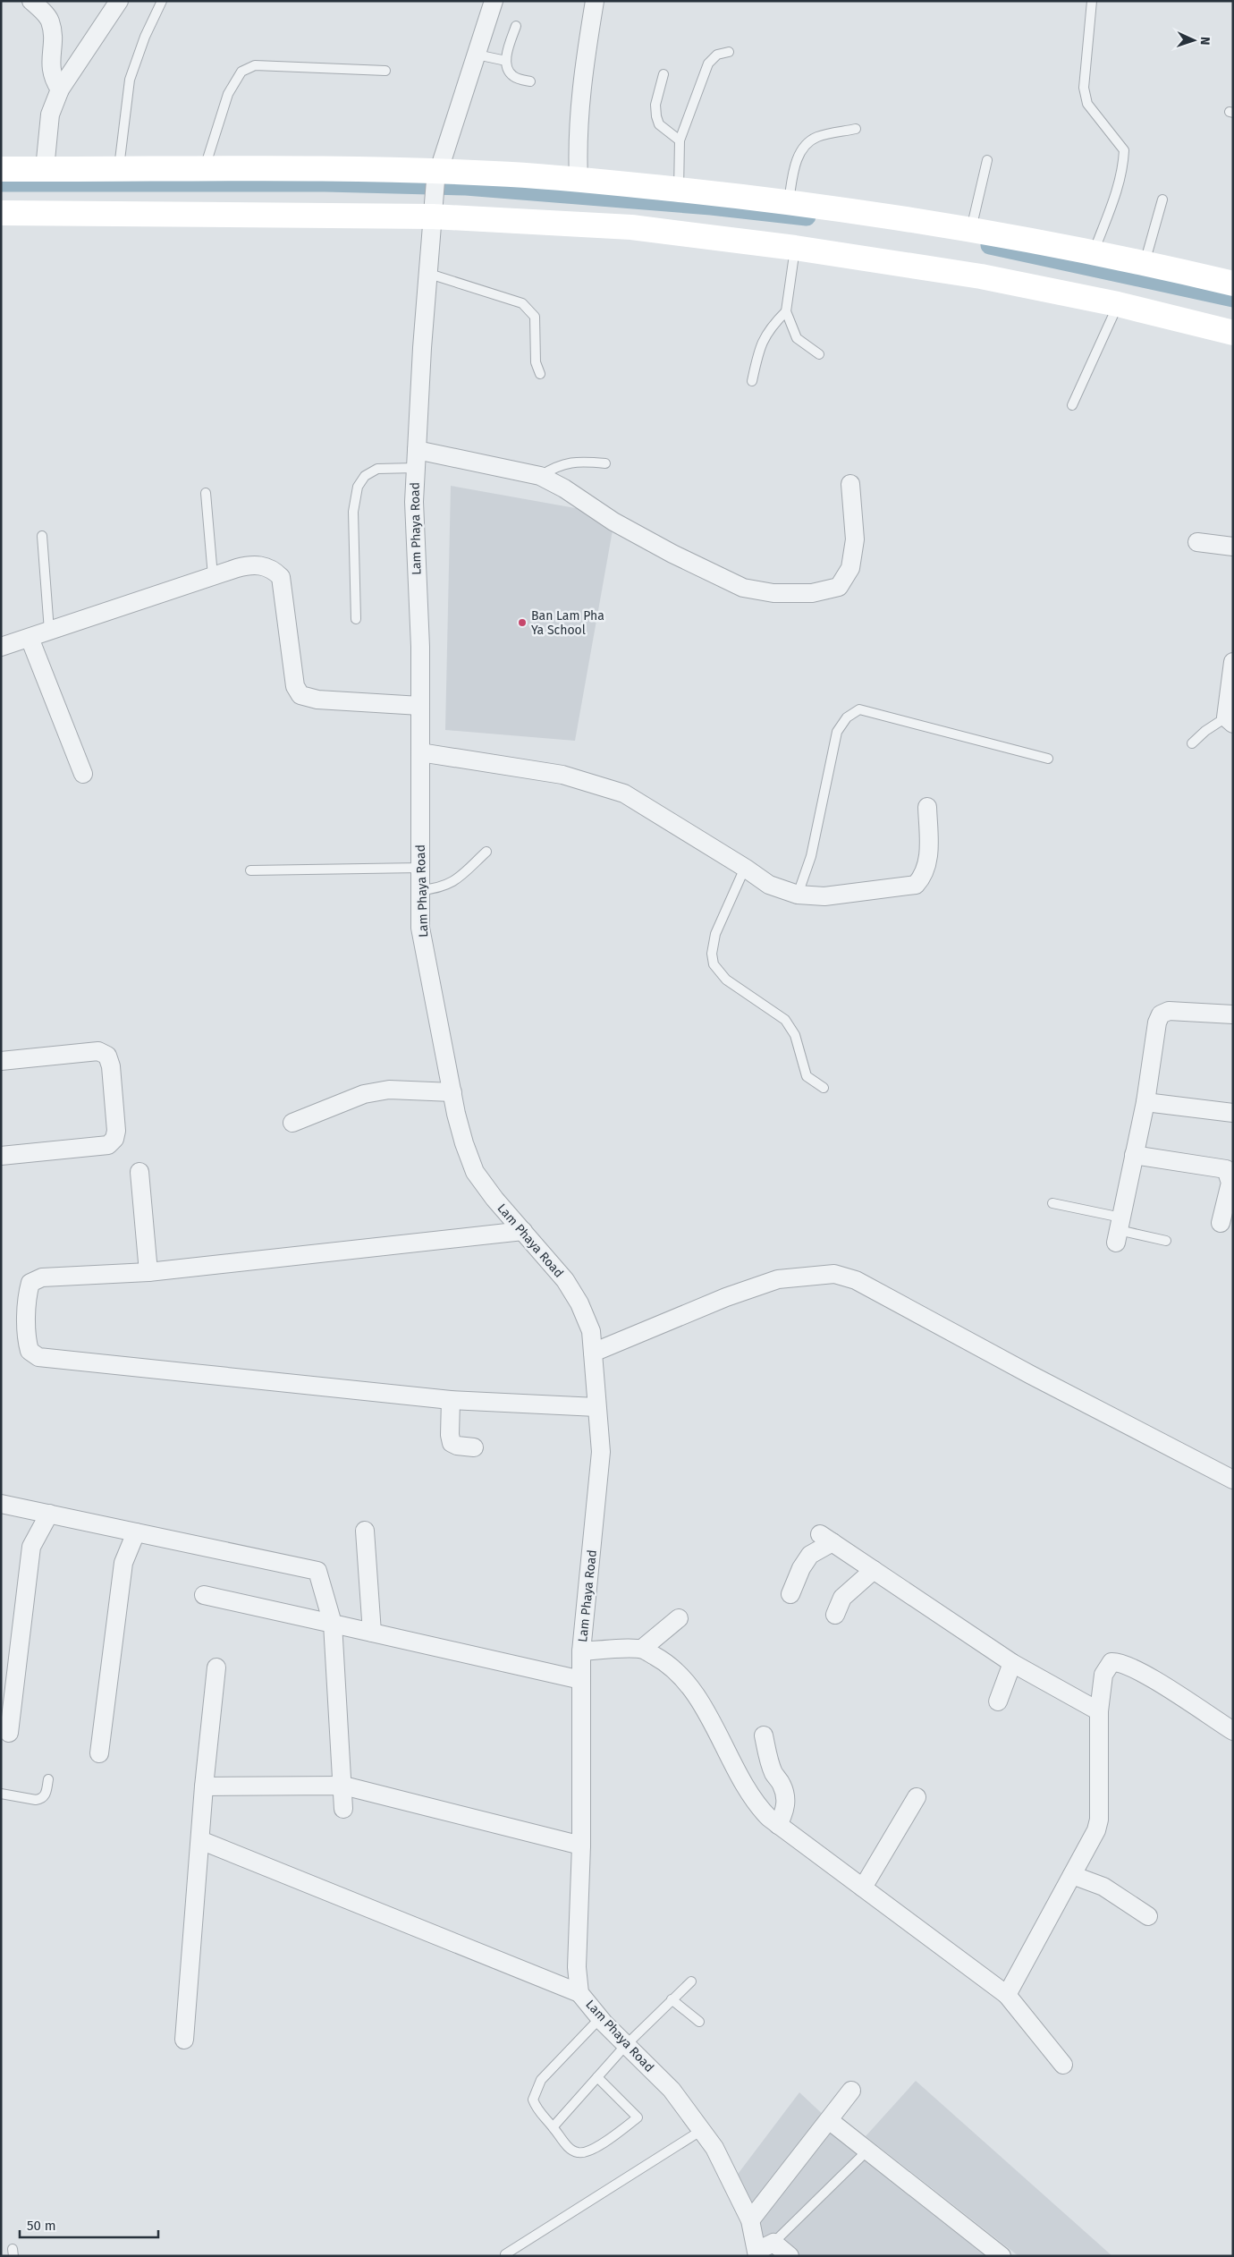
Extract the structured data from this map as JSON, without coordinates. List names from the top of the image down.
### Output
{
  "streets": {
    "street": ["Lam Phaya Road"]
  },
  "places": ["Ban Lam Pha Ya School"],
  "scale_bar": "50 m",
  "north": "right"
}
